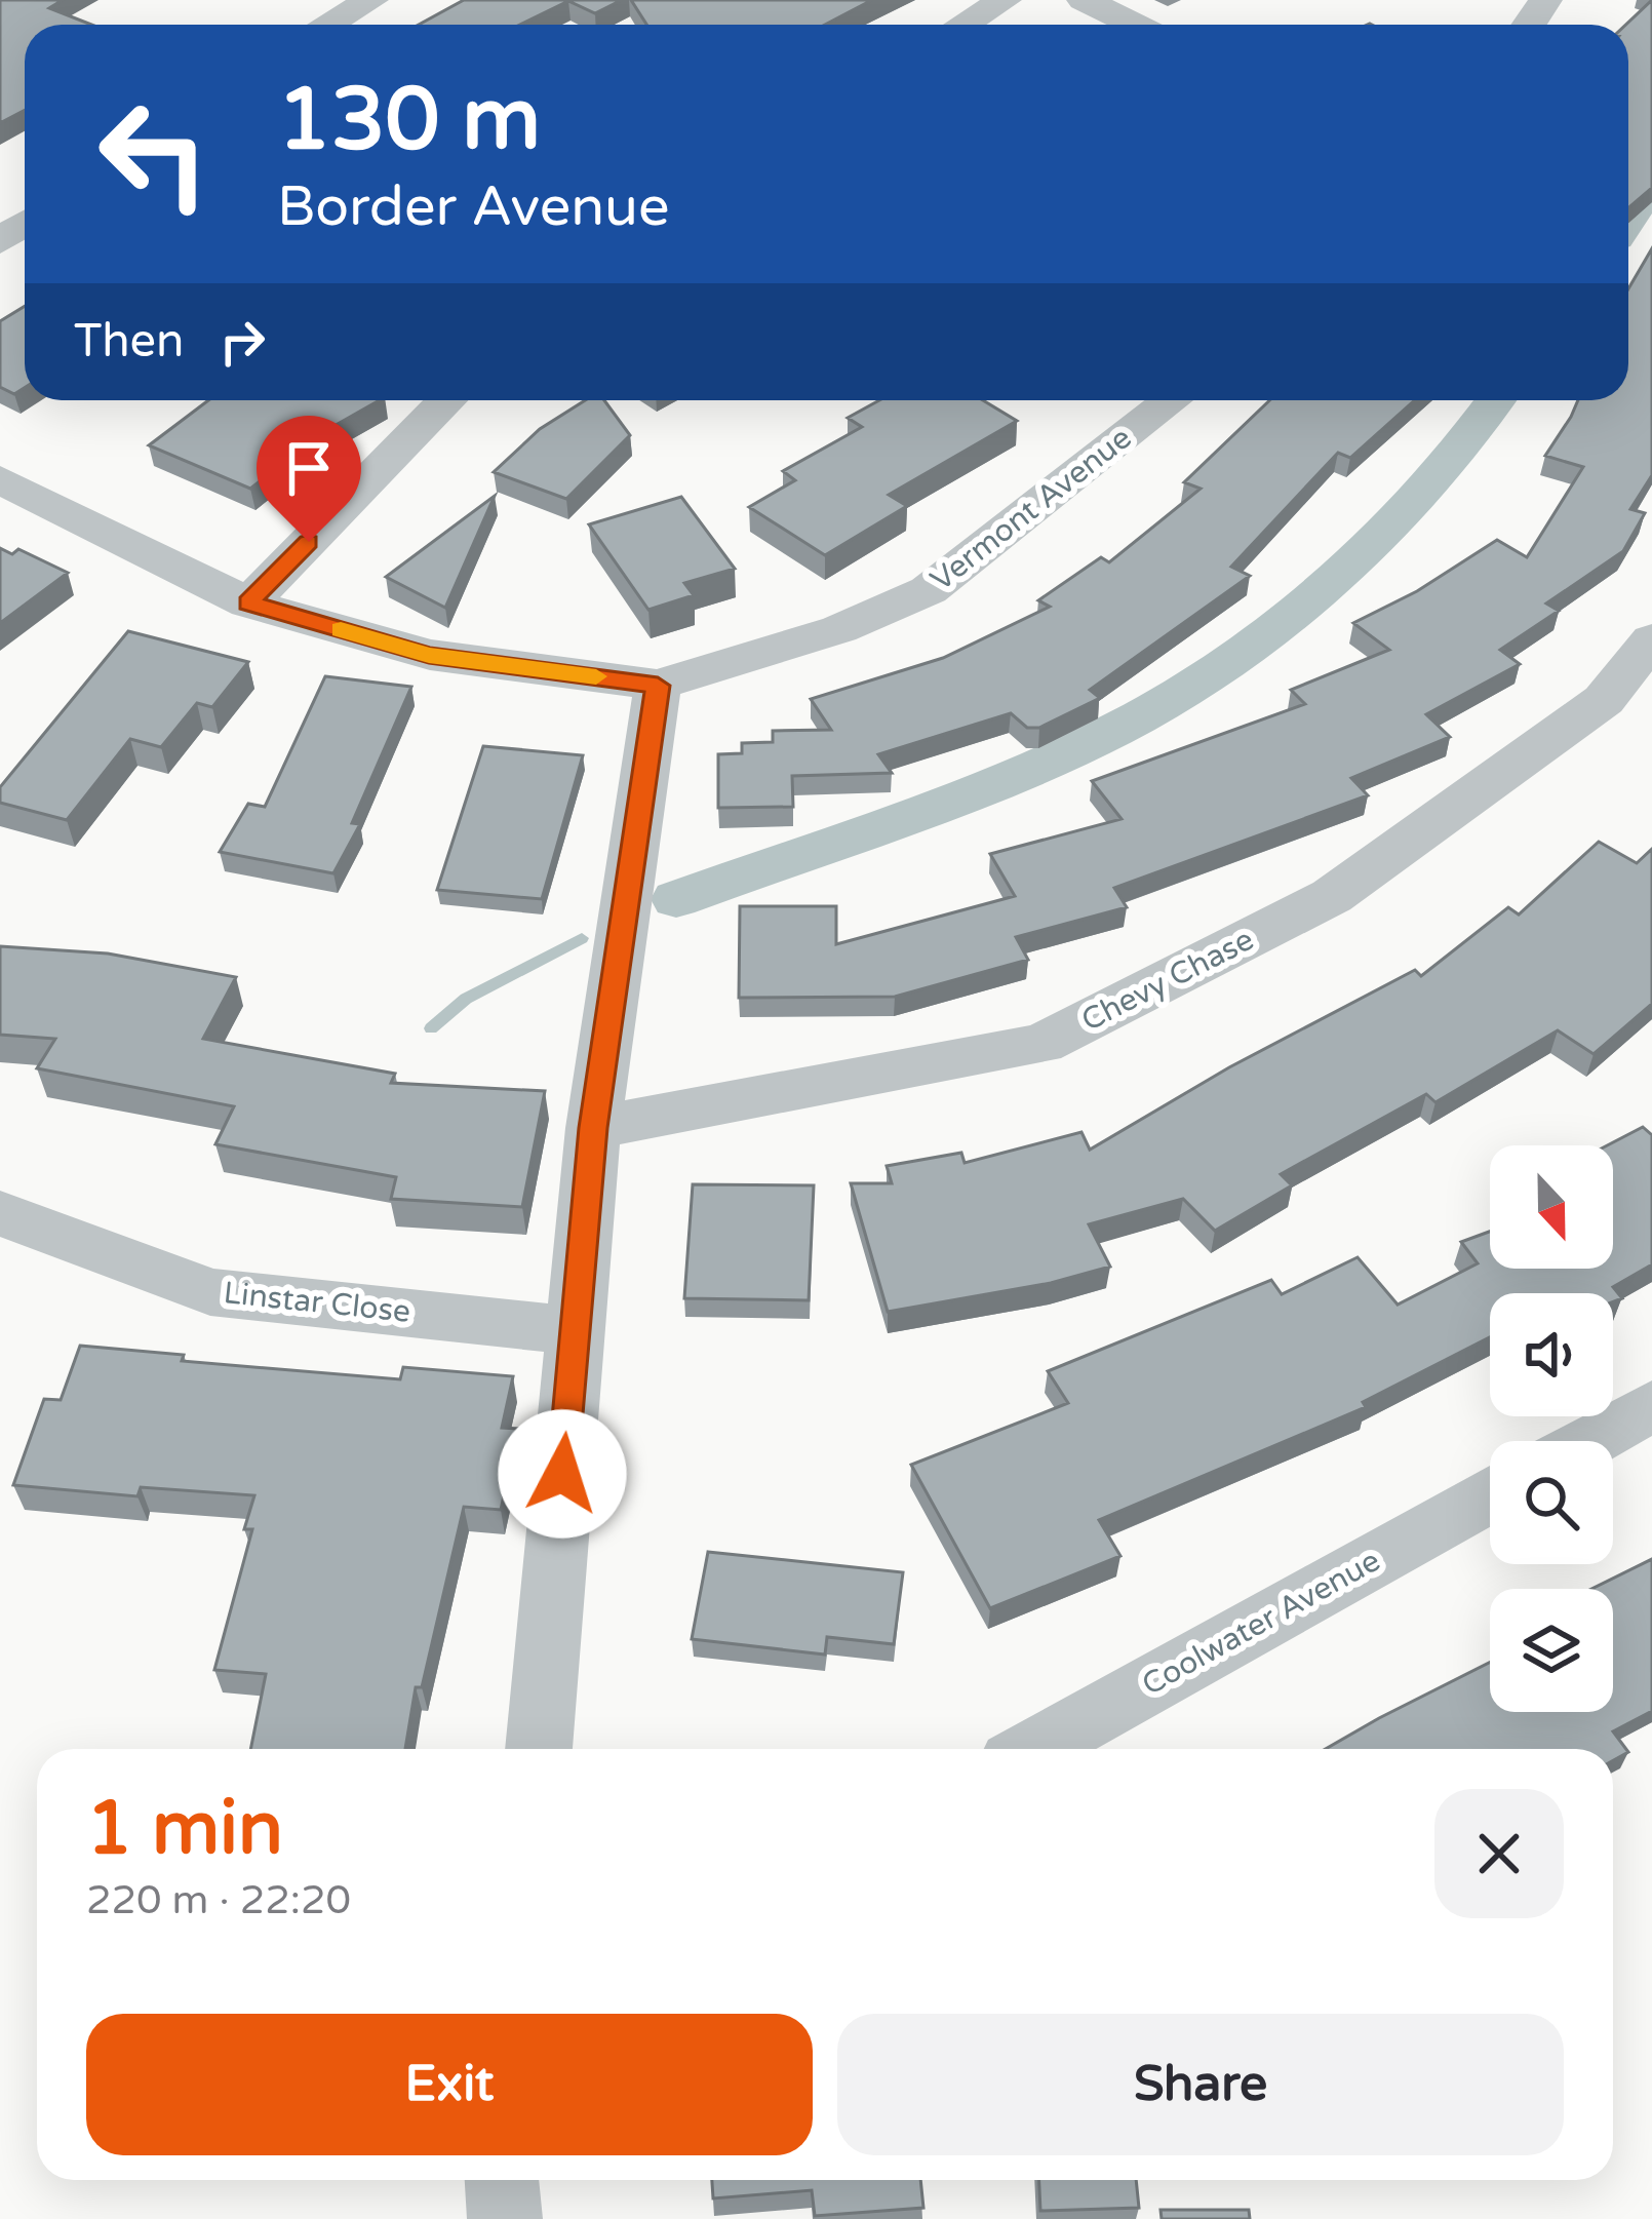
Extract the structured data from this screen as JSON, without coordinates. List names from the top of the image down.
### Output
{
  "streets": {
    "street": [
      "Vermont Avenue",
      "Chevy Chase",
      "Linstar Close",
      "Coolwater Avenue"
    ]
  },
  "north": "bottom",
  "page": {
    "turn": ["130 m", "Border Avenue"],
    "then": "Then",
    "heading": ["1 min", "220 m · 22:20"],
    "buttons": ["Exit", "Share"]
  }
}
